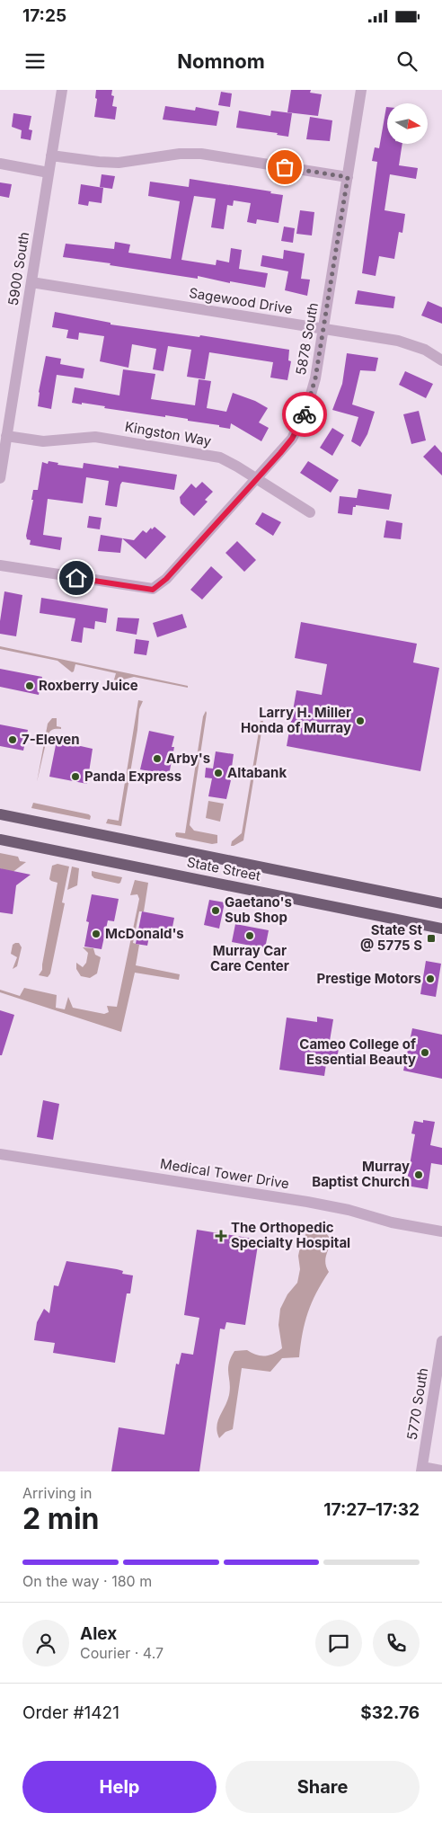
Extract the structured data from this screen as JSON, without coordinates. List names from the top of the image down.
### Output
{
  "streets": {
    "main road": ["State Street"],
    "street": [
      "5900 South",
      "Sagewood Drive",
      "5878 South",
      "Kingston Way",
      "Medical Tower Drive",
      "5770 South"
    ]
  },
  "crossings": [
    ["5900 South", "Sagewood Drive"],
    ["5900 South", "Kingston Way"],
    ["Sagewood Drive", "5878 South"],
    ["5878 South", "Kingston Way"]
  ],
  "places": {
    "other": [
      "Roxberry Juice",
      "Larry H. Miller Honda of Murray",
      "7-Eleven",
      "Arby's",
      "Altabank",
      "Panda Express",
      "Gaetano's Sub Shop",
      "McDonald's",
      "Murray Car Care Center",
      "Prestige Motors",
      "Cameo College of Essential Beauty",
      "Murray Baptist Church"
    ],
    "transit": ["State St @ 5775 S"],
    "health": ["The Orthopedic Specialty Hospital"]
  },
  "north": "right",
  "page": {
    "status": "17:25",
    "header": "Nomnom",
    "heading": ["2 min", "Arriving in", "17:27–17:32"],
    "panel": [
      "Alex",
      "Courier · 4.7",
      "Order #1421",
      "$32.76"
    ],
    "bar": "On the way · 180 m",
    "buttons": ["Help", "Share"]
  }
}
